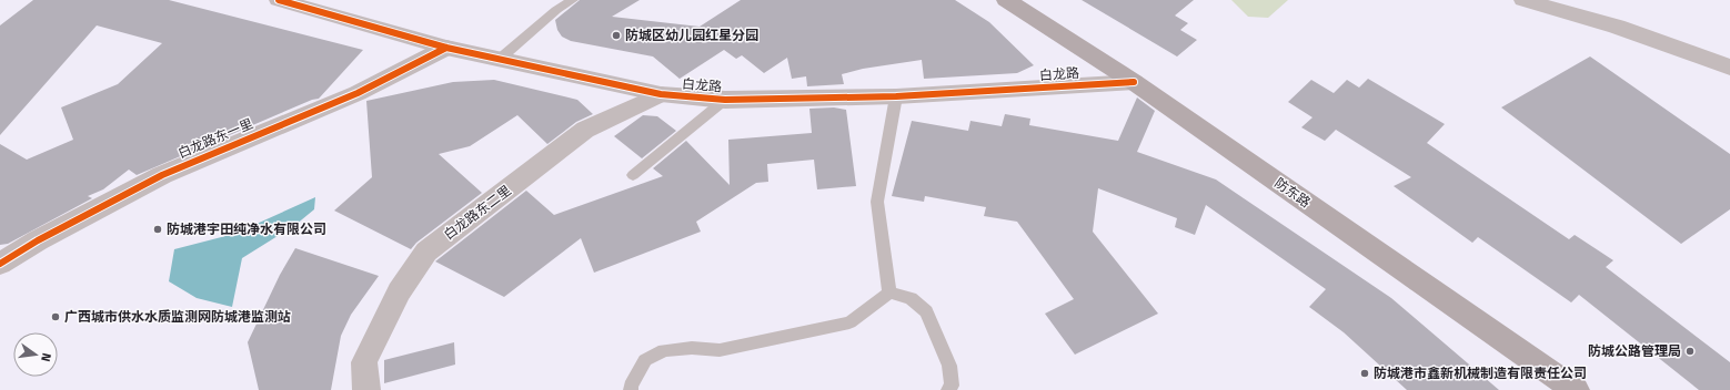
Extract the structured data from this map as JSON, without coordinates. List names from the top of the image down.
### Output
{
  "streets": {
    "main road": ["防东路"],
    "street": ["白龙路", "白龙路东一里", "白龙路东二里"]
  },
  "crossings": [
    ["白龙路", "白龙路东一里"],
    ["白龙路", "防东路"],
    ["白龙路", "白龙路东二里"]
  ],
  "places": [
    "防城区幼儿园红星分园",
    "防城港宇田纯净水有限公司",
    "广西城市供水水质监测网防城港监测站",
    "防城公路管理局",
    "防城港市鑫新机械制造有限责任公司"
  ],
  "north": "right"
}
